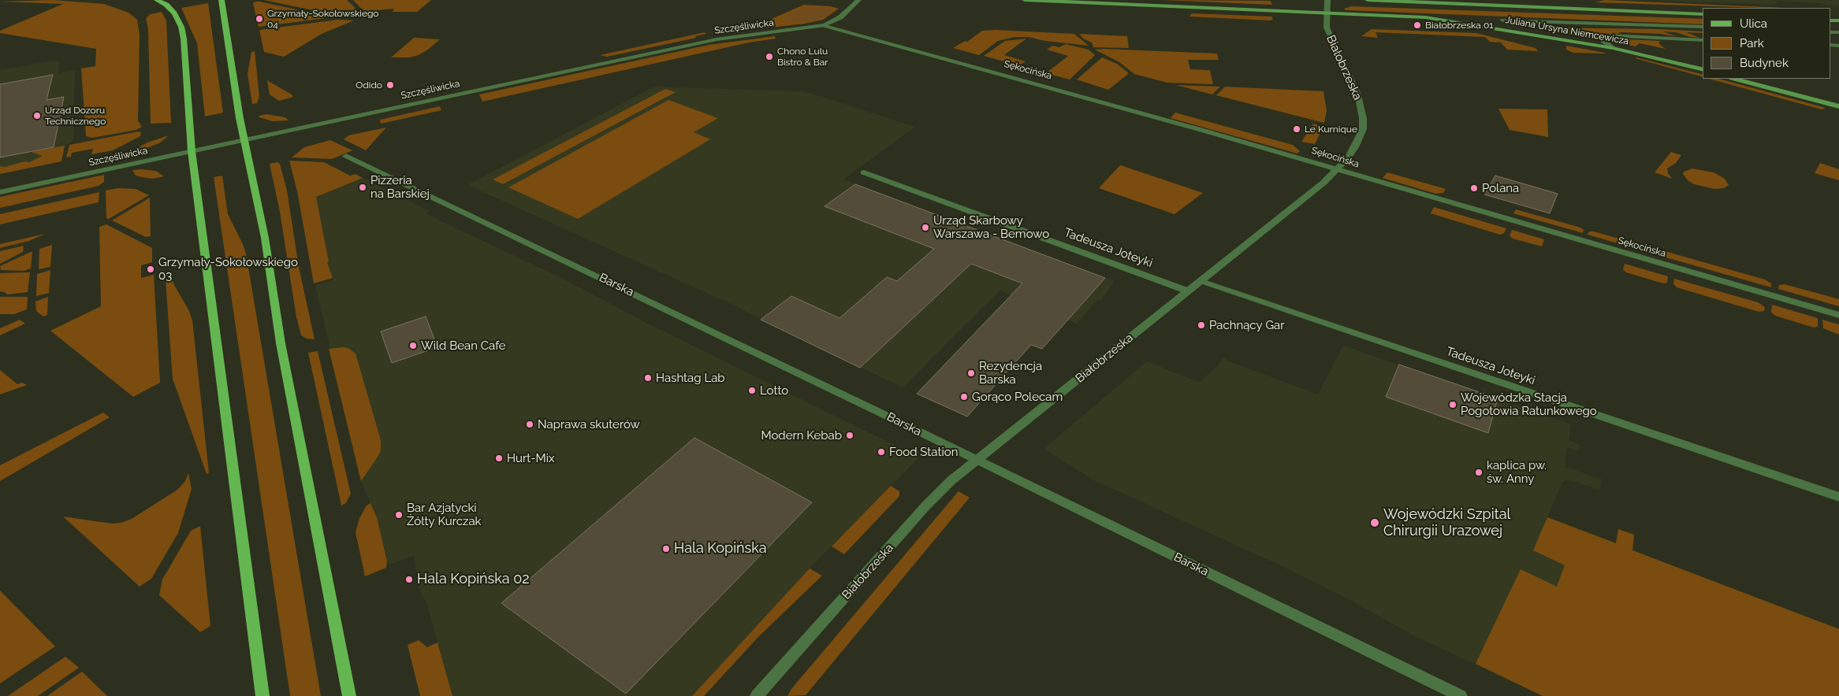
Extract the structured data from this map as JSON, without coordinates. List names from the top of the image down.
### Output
{
  "streets": {
    "main road": ["Juliana Ursyna Niemcewicza"],
    "street": [
      "Szczęśliwicka",
      "Białobrzeska",
      "Sękocińska",
      "Tadeusza Joteyki",
      "Barska"
    ]
  },
  "crossings": [
    ["Szczęśliwicka", "Sękocińska"],
    ["Juliana Ursyna Niemcewicza", "Białobrzeska"],
    ["Białobrzeska", "Sękocińska"],
    ["Białobrzeska", "Tadeusza Joteyki"],
    ["Białobrzeska", "Barska"]
  ],
  "places": [
    "Grzymały-Sokołowskiego 04",
    "Białobrzeska 01",
    "Chono Lulu Bistro & Bar",
    "Odido",
    "Urząd Dozoru Technicznego",
    "Le Kurnique",
    "Pizzeria na Barskiej",
    "Polana",
    "Urząd Skarbowy Warszawa - Bemowo",
    "Grzymały-Sokołowskiego 03",
    "Pachnący Gar",
    "Wild Bean Cafe",
    "Rezydencja Barska",
    "Hashtag Lab",
    "Lotto",
    "Gorąco Polecam",
    "Wojewódzka Stacja Pogotowia Ratunkowego",
    "Naprawa skuterów",
    "Modern Kebab",
    "Food Station",
    "Hurt-Mix",
    "kaplica pw. św. Anny",
    "Bar Azjatycki Żółty Kurczak",
    "Wojewódzki Szpital Chirurgii Urazowej",
    "Hala Kopińska",
    "Hala Kopińska 02"
  ],
  "legend": ["Ulica", "Park", "Budynek"]
}
